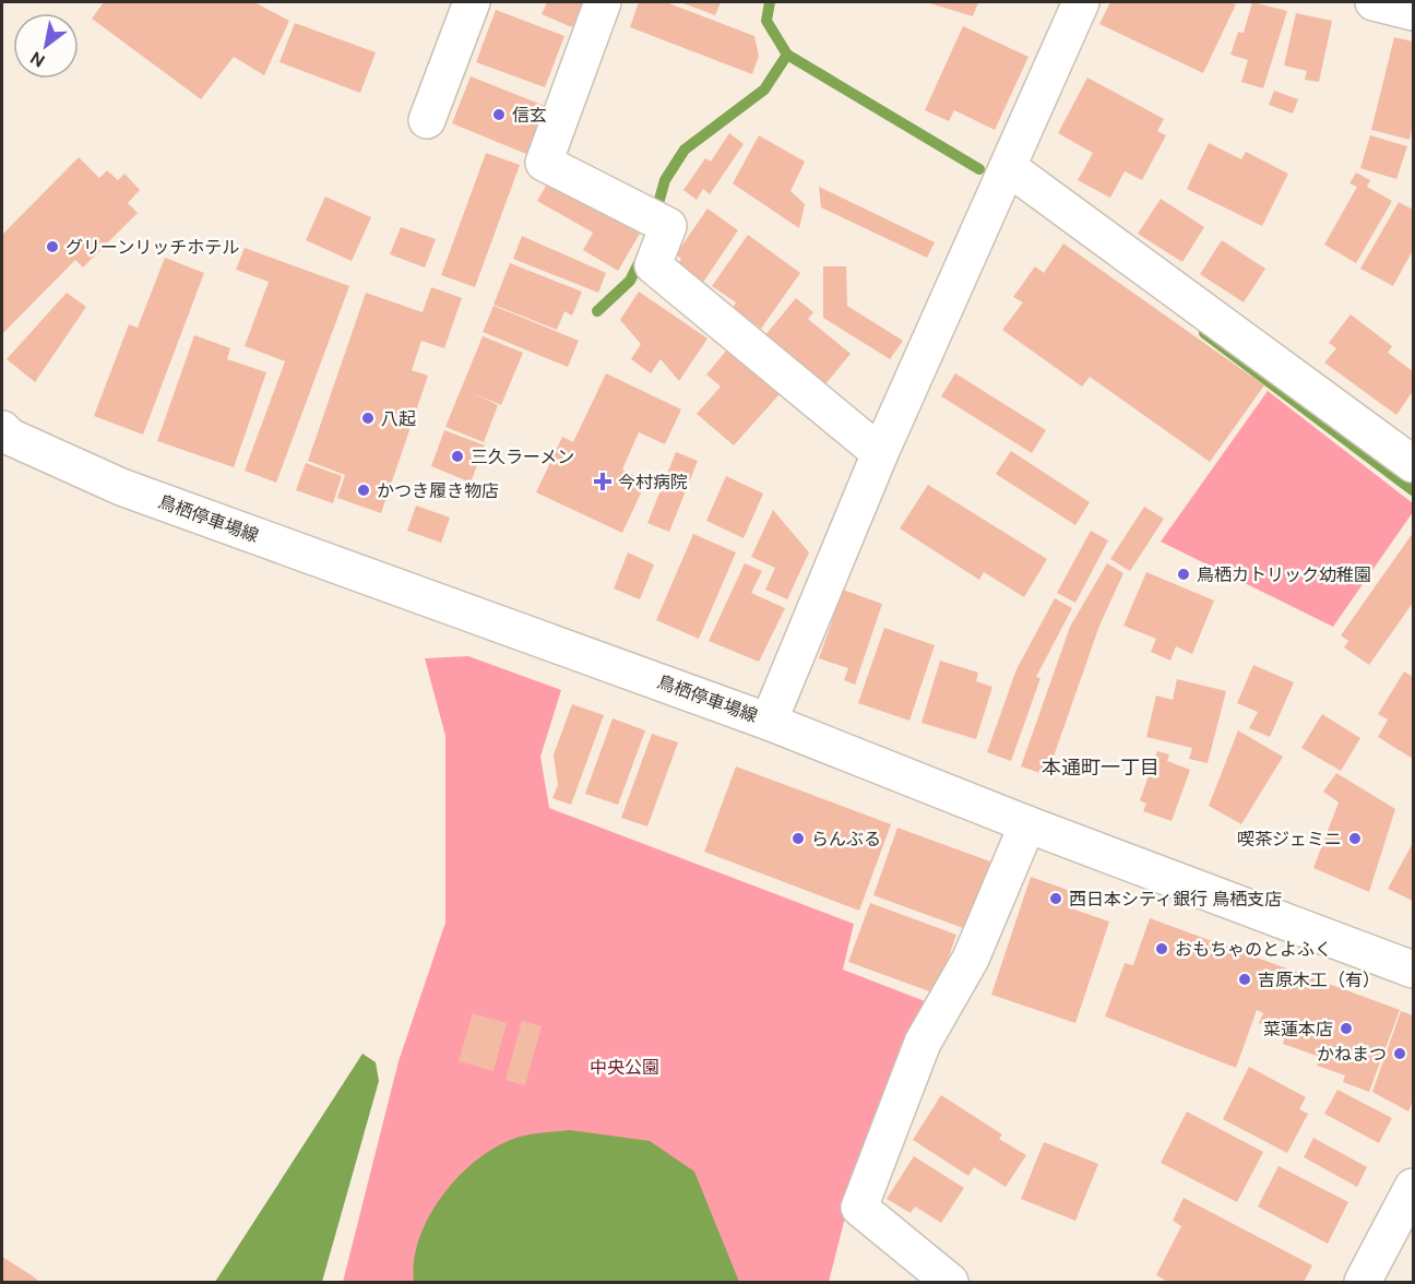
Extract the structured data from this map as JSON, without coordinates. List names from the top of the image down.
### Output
{
  "streets": {
    "street": ["鳥栖停車場線"]
  },
  "districts": ["本通町一丁目"],
  "parks": ["中央公園"],
  "places": {
    "other": [
      "信玄",
      "グリーンリッチホテル",
      "八起",
      "三久ラーメン",
      "かつき履き物店",
      "鳥栖カトリック幼稚園",
      "らんぶる",
      "喫茶ジェミニ",
      "西日本シティ銀行 鳥栖支店",
      "おもちゃのとよふく",
      "吉原木工（有）",
      "菜蓮本店",
      "かねまつ"
    ],
    "health": ["今村病院"]
  },
  "north": "bottom left"
}
